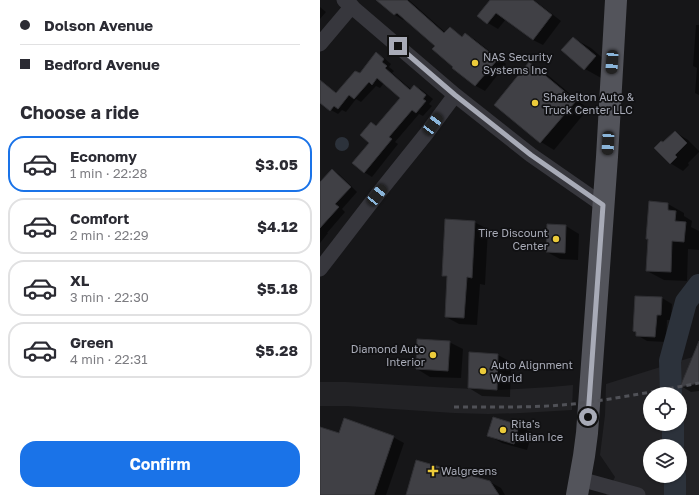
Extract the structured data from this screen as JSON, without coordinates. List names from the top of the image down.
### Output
{
  "places": {
    "other": [
      "NAS Security Systems Inc",
      "Shakelton Auto & Truck Center LLC",
      "Tire Discount Center",
      "Diamond Auto Interior",
      "Auto Alignment World",
      "Rita's Italian Ice"
    ],
    "health": ["Walgreens"]
  },
  "page": {
    "banner": ["Dolson Avenue", "Bedford Avenue"],
    "heading": "Choose a ride",
    "list": [
      {
        "name": "Economy",
        "note": "1 min · 22:28",
        "value": "$3.05"
      },
      {
        "name": "Comfort",
        "note": "2 min · 22:29",
        "value": "$4.12"
      },
      {
        "name": "XL",
        "note": "3 min · 22:30",
        "value": "$5.18"
      },
      {
        "name": "Green",
        "note": "4 min · 22:31",
        "value": "$5.28"
      }
    ],
    "buttons": "Confirm"
  }
}
